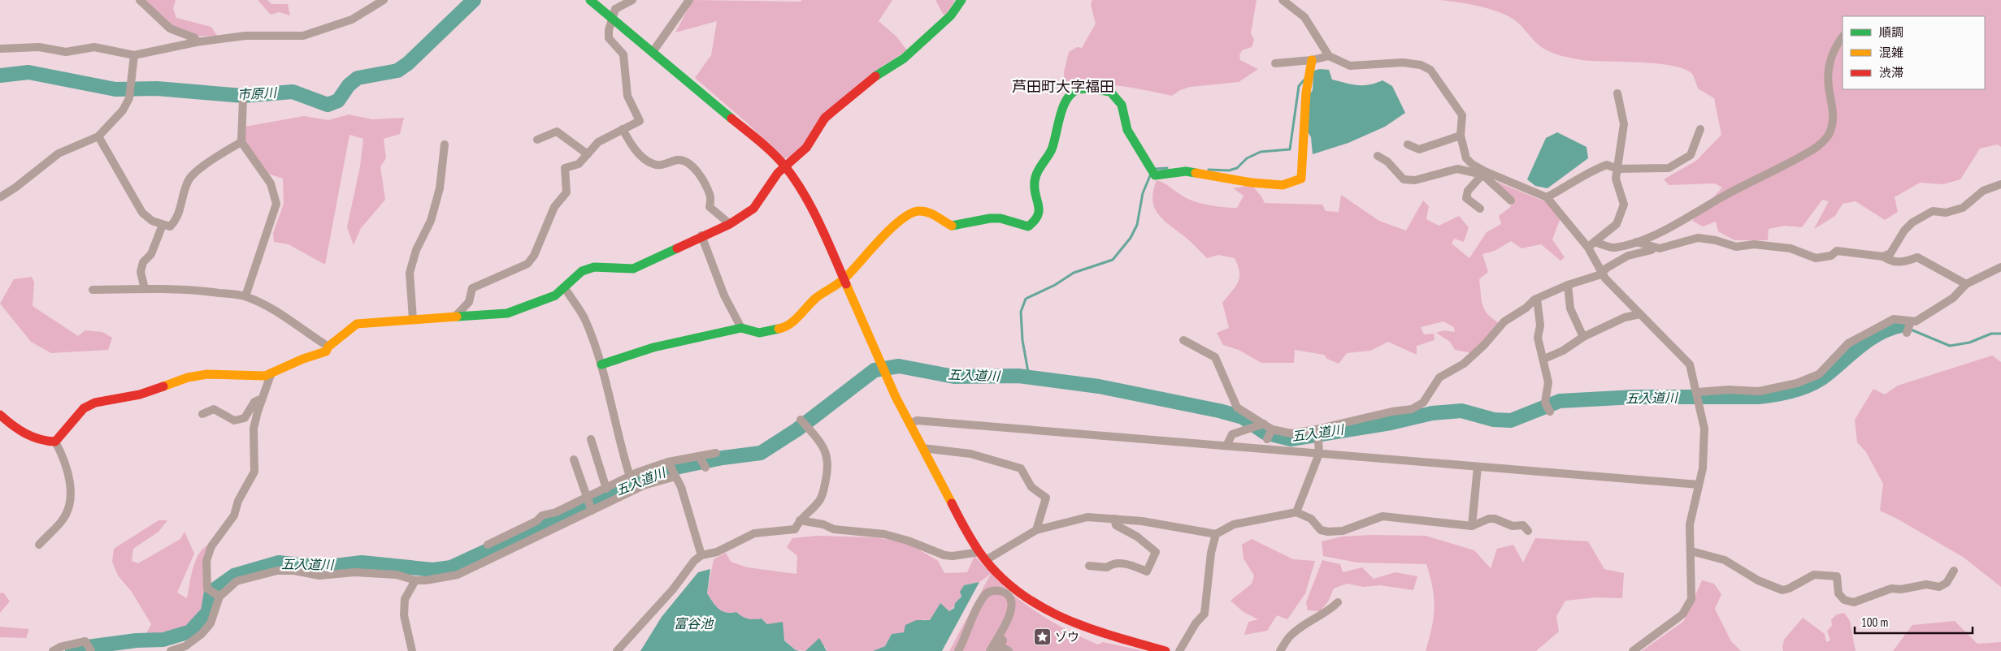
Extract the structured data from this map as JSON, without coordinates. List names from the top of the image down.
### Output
{
  "districts": ["芦田町大字福田"],
  "water": ["市原川", "五入道川", "富谷池"],
  "places": {
    "place": ["ゾウ"]
  },
  "legend": ["順調", "混雑", "渋滞"],
  "scale_bar": "100 m"
}
